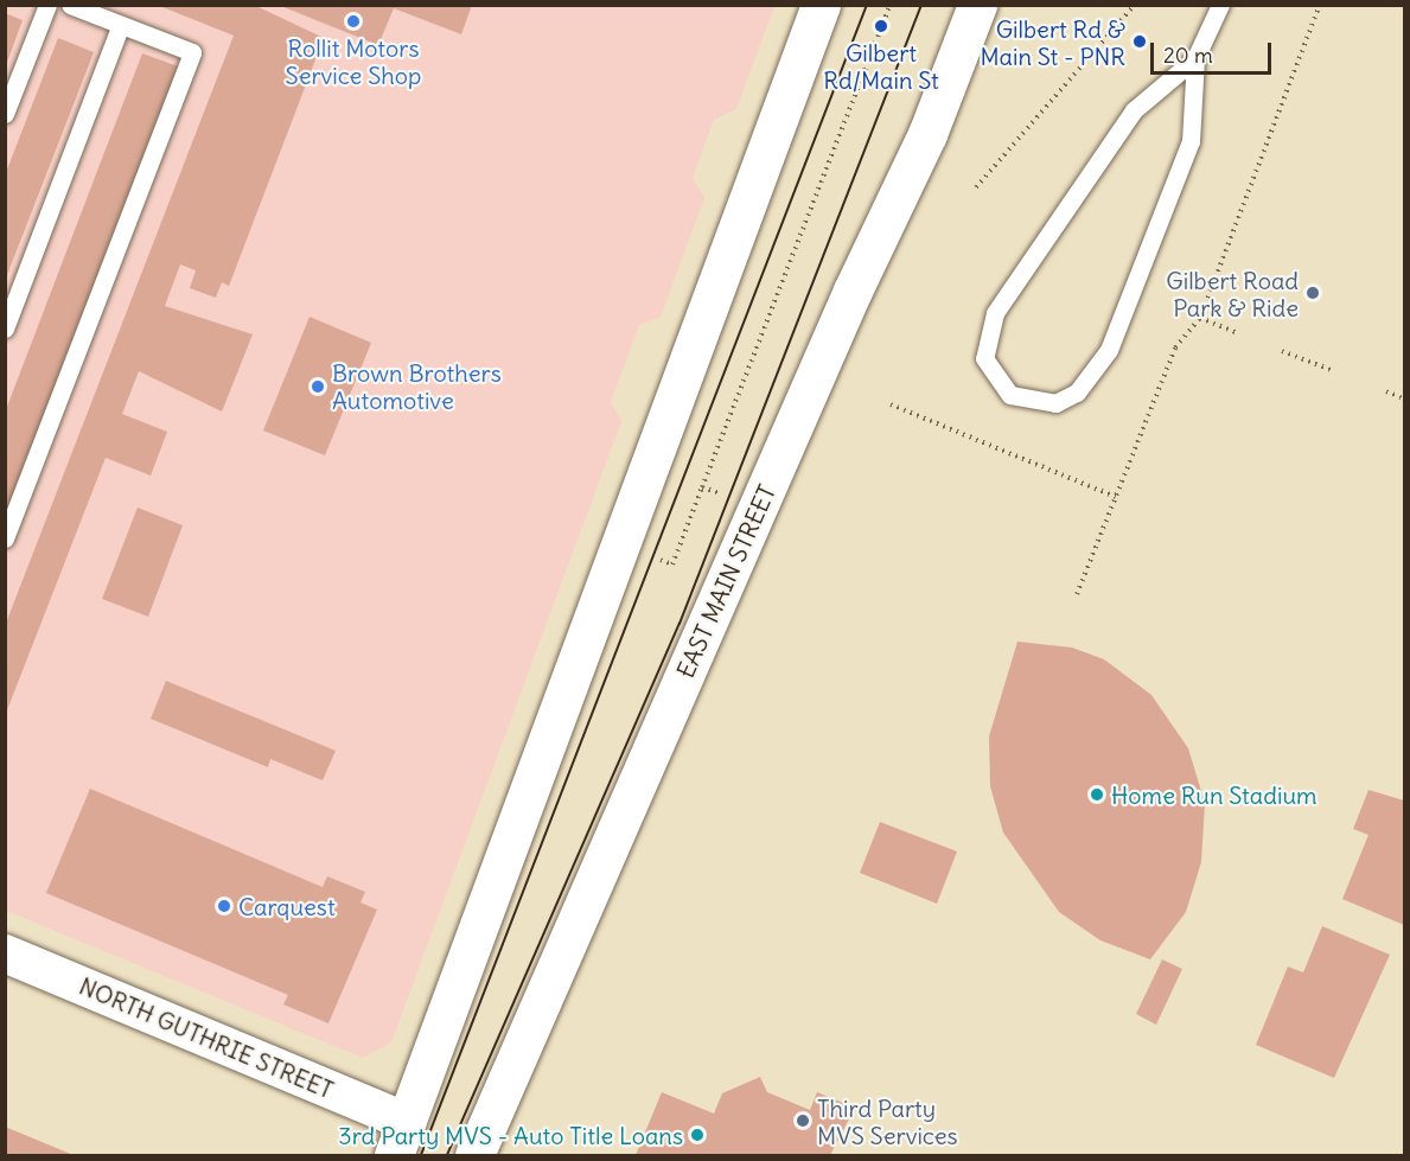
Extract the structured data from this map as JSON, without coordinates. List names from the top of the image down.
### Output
{
  "streets": {
    "main road": ["EAST MAIN STREET"],
    "street": ["NORTH GUTHRIE STREET"]
  },
  "places": [
    "Rollit Motors Service Shop",
    "Gilbert Rd/Main St",
    "Gilbert Rd & Main St - PNR",
    "Gilbert Road Park & Ride",
    "Brown Brothers Automotive",
    "Home Run Stadium",
    "Carquest",
    "Third Party MVS Services",
    "3rd Party MVS - Auto Title Loans"
  ],
  "scale_bar": "20 m"
}
